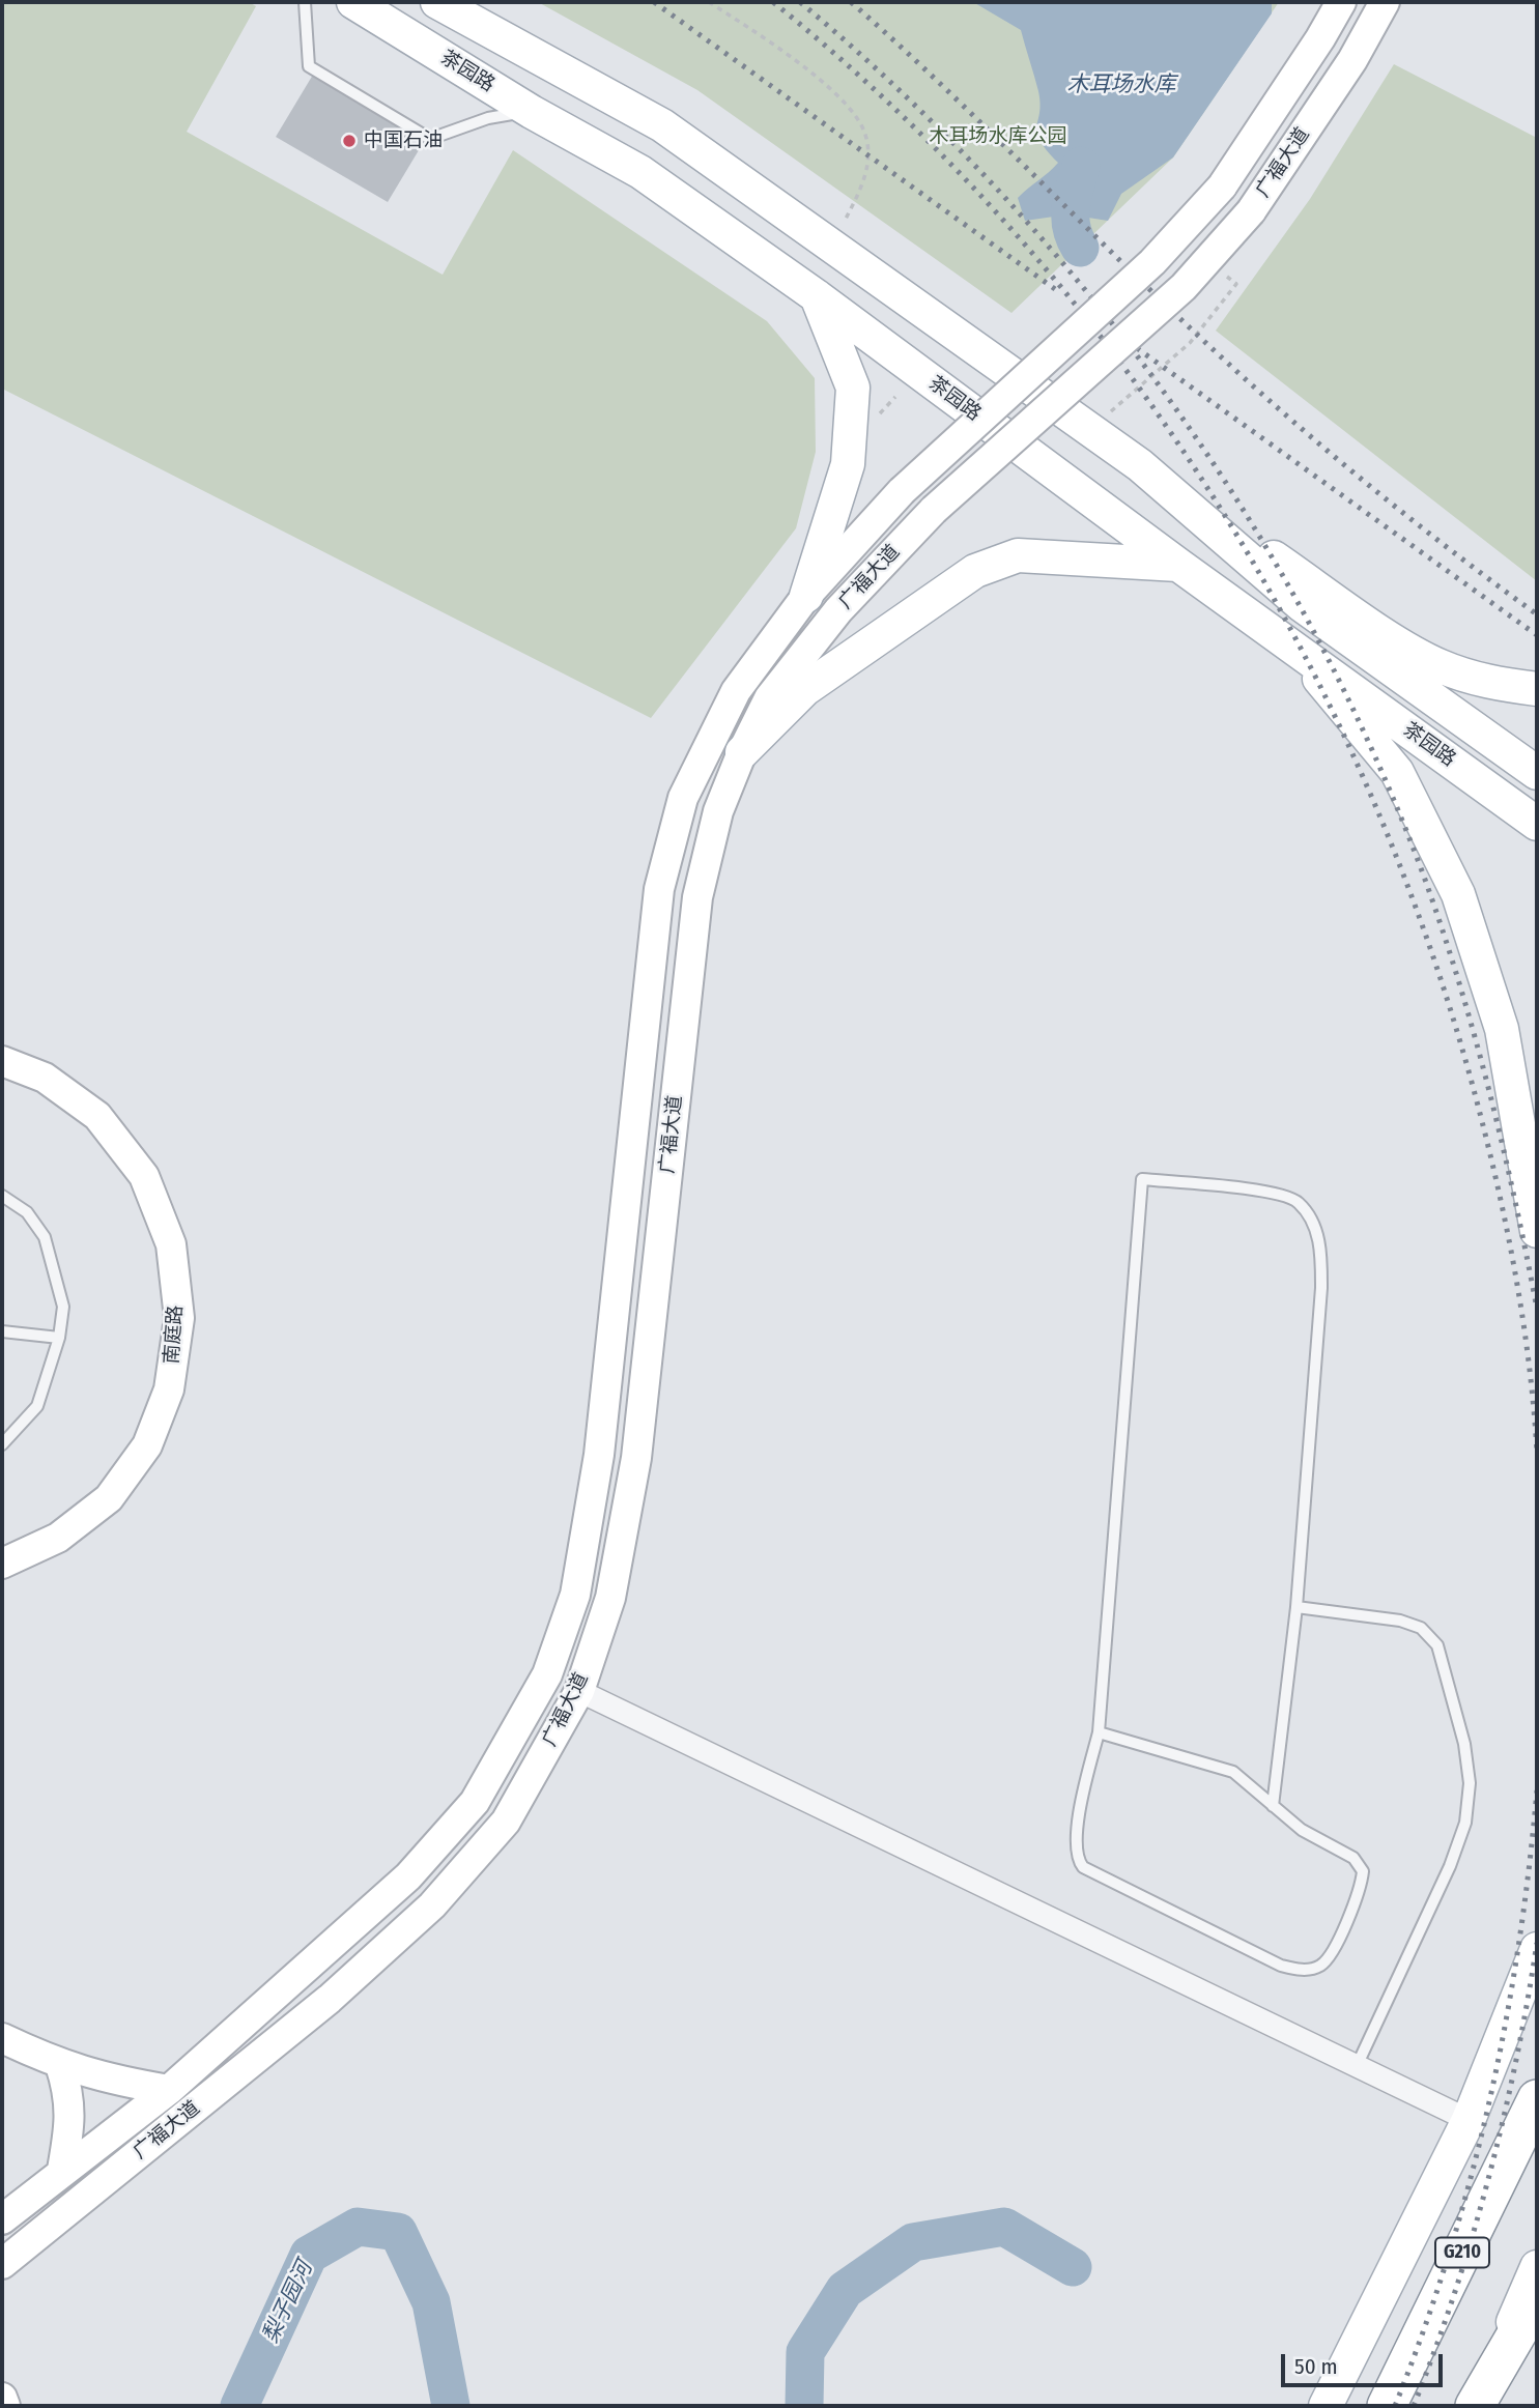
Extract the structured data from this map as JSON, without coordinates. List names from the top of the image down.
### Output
{
  "streets": {
    "highway": ["G210"],
    "main road": ["茶园路", "广福大道", "南庭路"]
  },
  "water": ["木耳场水库", "梨子园河"],
  "parks": ["木耳场水库公园"],
  "places": ["中国石油"],
  "scale_bar": "50 m"
}
